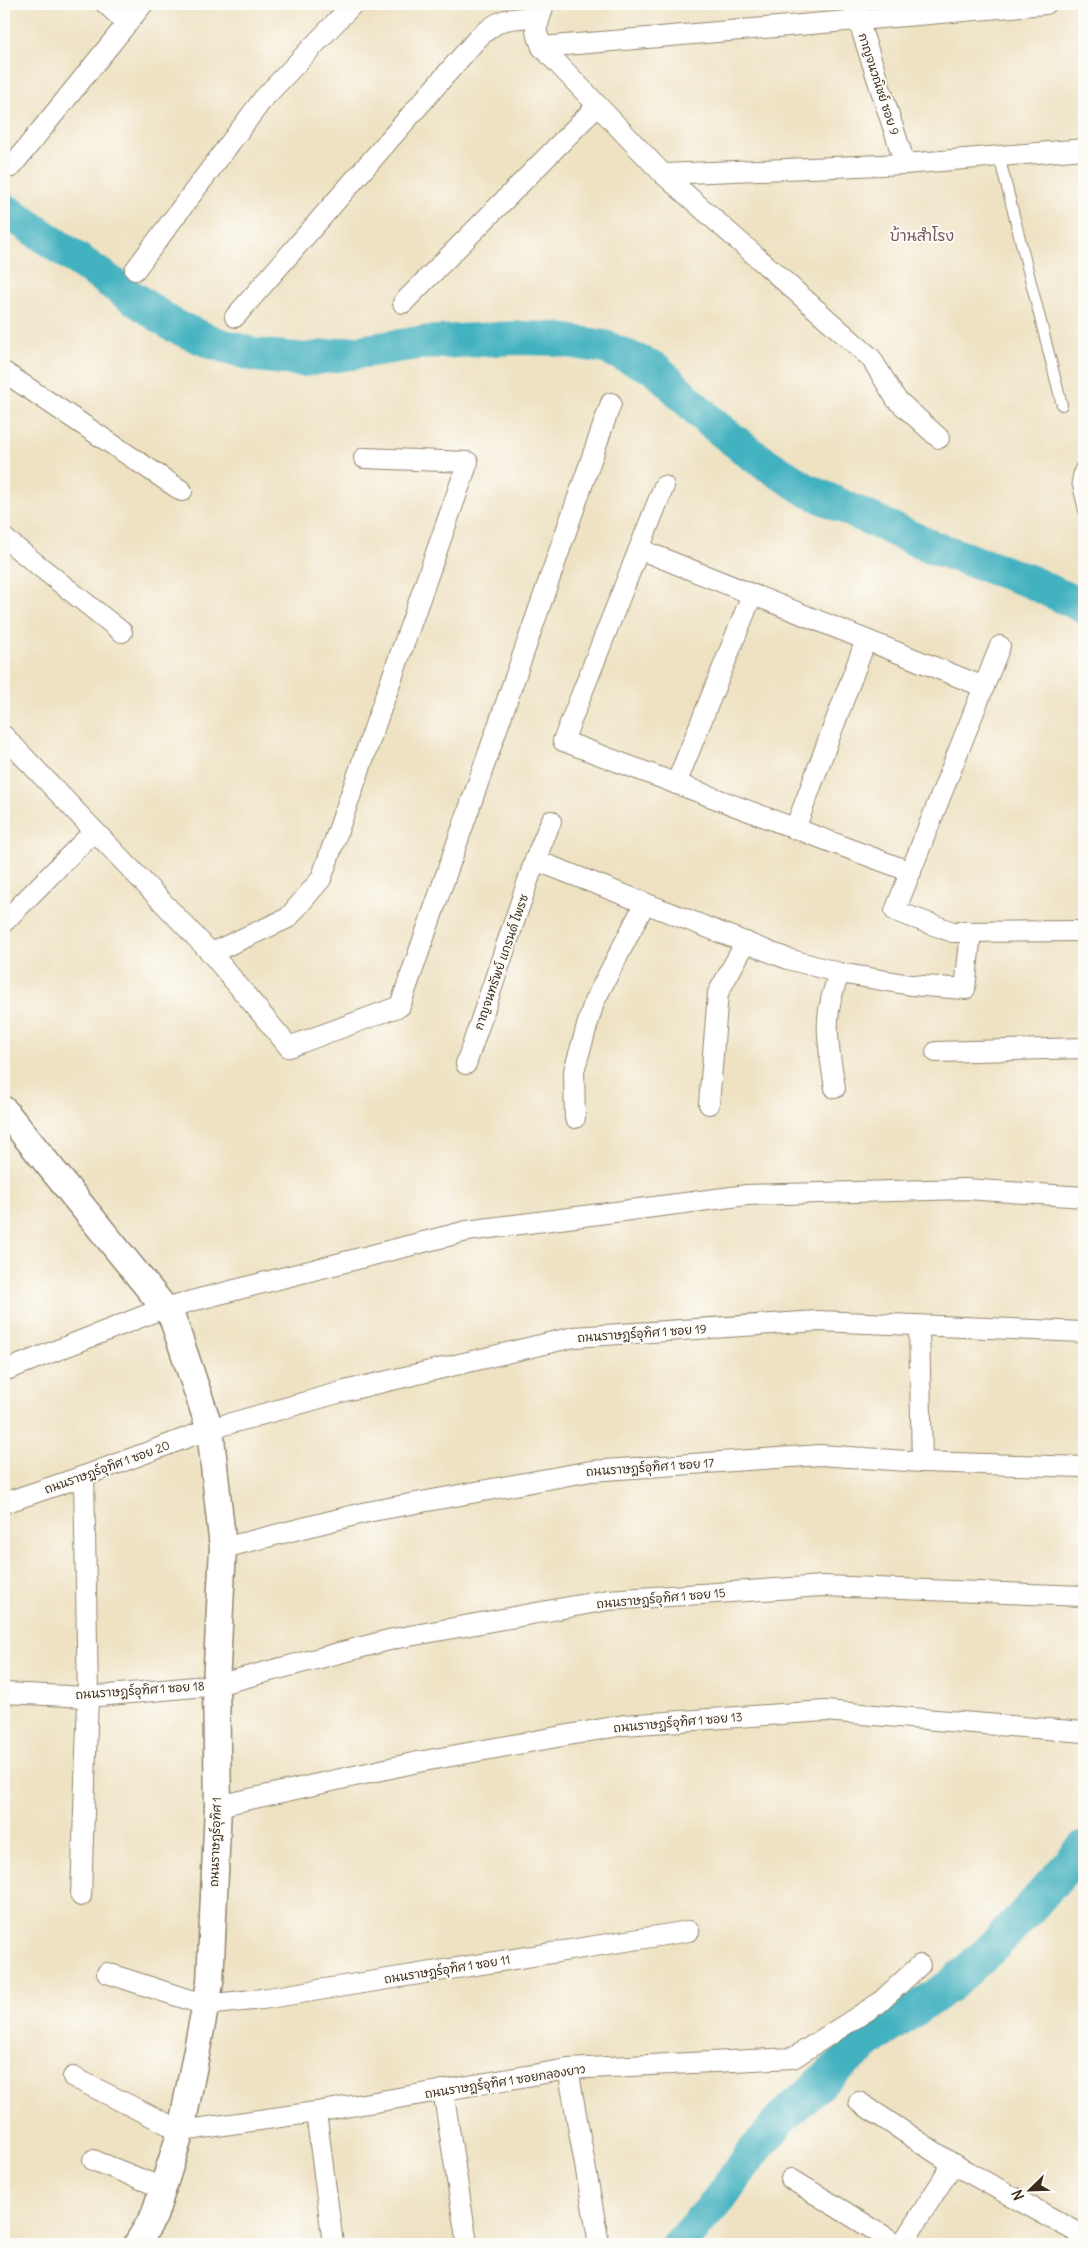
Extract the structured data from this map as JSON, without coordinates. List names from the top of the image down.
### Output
{
  "streets": {
    "street": [
      "กาญจนวณิชย์ ซอย 9",
      "กาญจนทรัพย์ แกรนด์ ไพรซ",
      "ถนนราษฎร์อุทิศ 1 ซอย 19",
      "ถนนราษฎร์อุทิศ 1 ซอย 20",
      "ถนนราษฎร์อุทิศ 1 ซอย 17",
      "ถนนราษฎร์อุทิศ 1 ซอย 15",
      "ถนนราษฎร์อุทิศ 1 ซอย 18",
      "ถนนราษฎร์อุทิศ 1 ซอย 13",
      "ถนนราษฎร์อุทิศ 1",
      "ถนนราษฎร์อุทิศ 1 ซอย 11",
      "ถนนราษฎร์อุทิศ 1 ซอยกลองยาว"
    ]
  },
  "crossings": [
    ["ถนนราษฎร์อุทิศ 1 ซอย 19", "ถนนราษฎร์อุทิศ 1 ซอย 20"],
    ["ถนนราษฎร์อุทิศ 1 ซอย 19", "ถนนราษฎร์อุทิศ 1"],
    ["ถนนราษฎร์อุทิศ 1 ซอย 20", "ถนนราษฎร์อุทิศ 1"],
    ["ถนนราษฎร์อุทิศ 1 ซอย 17", "ถนนราษฎร์อุทิศ 1"],
    ["ถนนราษฎร์อุทิศ 1 ซอย 15", "ถนนราษฎร์อุทิศ 1 ซอย 18"],
    ["ถนนราษฎร์อุทิศ 1 ซอย 15", "ถนนราษฎร์อุทิศ 1"],
    ["ถนนราษฎร์อุทิศ 1 ซอย 18", "ถนนราษฎร์อุทิศ 1"],
    ["ถนนราษฎร์อุทิศ 1 ซอย 13", "ถนนราษฎร์อุทิศ 1"],
    ["ถนนราษฎร์อุทิศ 1", "ถนนราษฎร์อุทิศ 1 ซอย 11"],
    ["ถนนราษฎร์อุทิศ 1", "ถนนราษฎร์อุทิศ 1 ซอยกลองยาว"]
  ],
  "districts": ["บ้านสำโรง"],
  "north": "bottom left"
}
